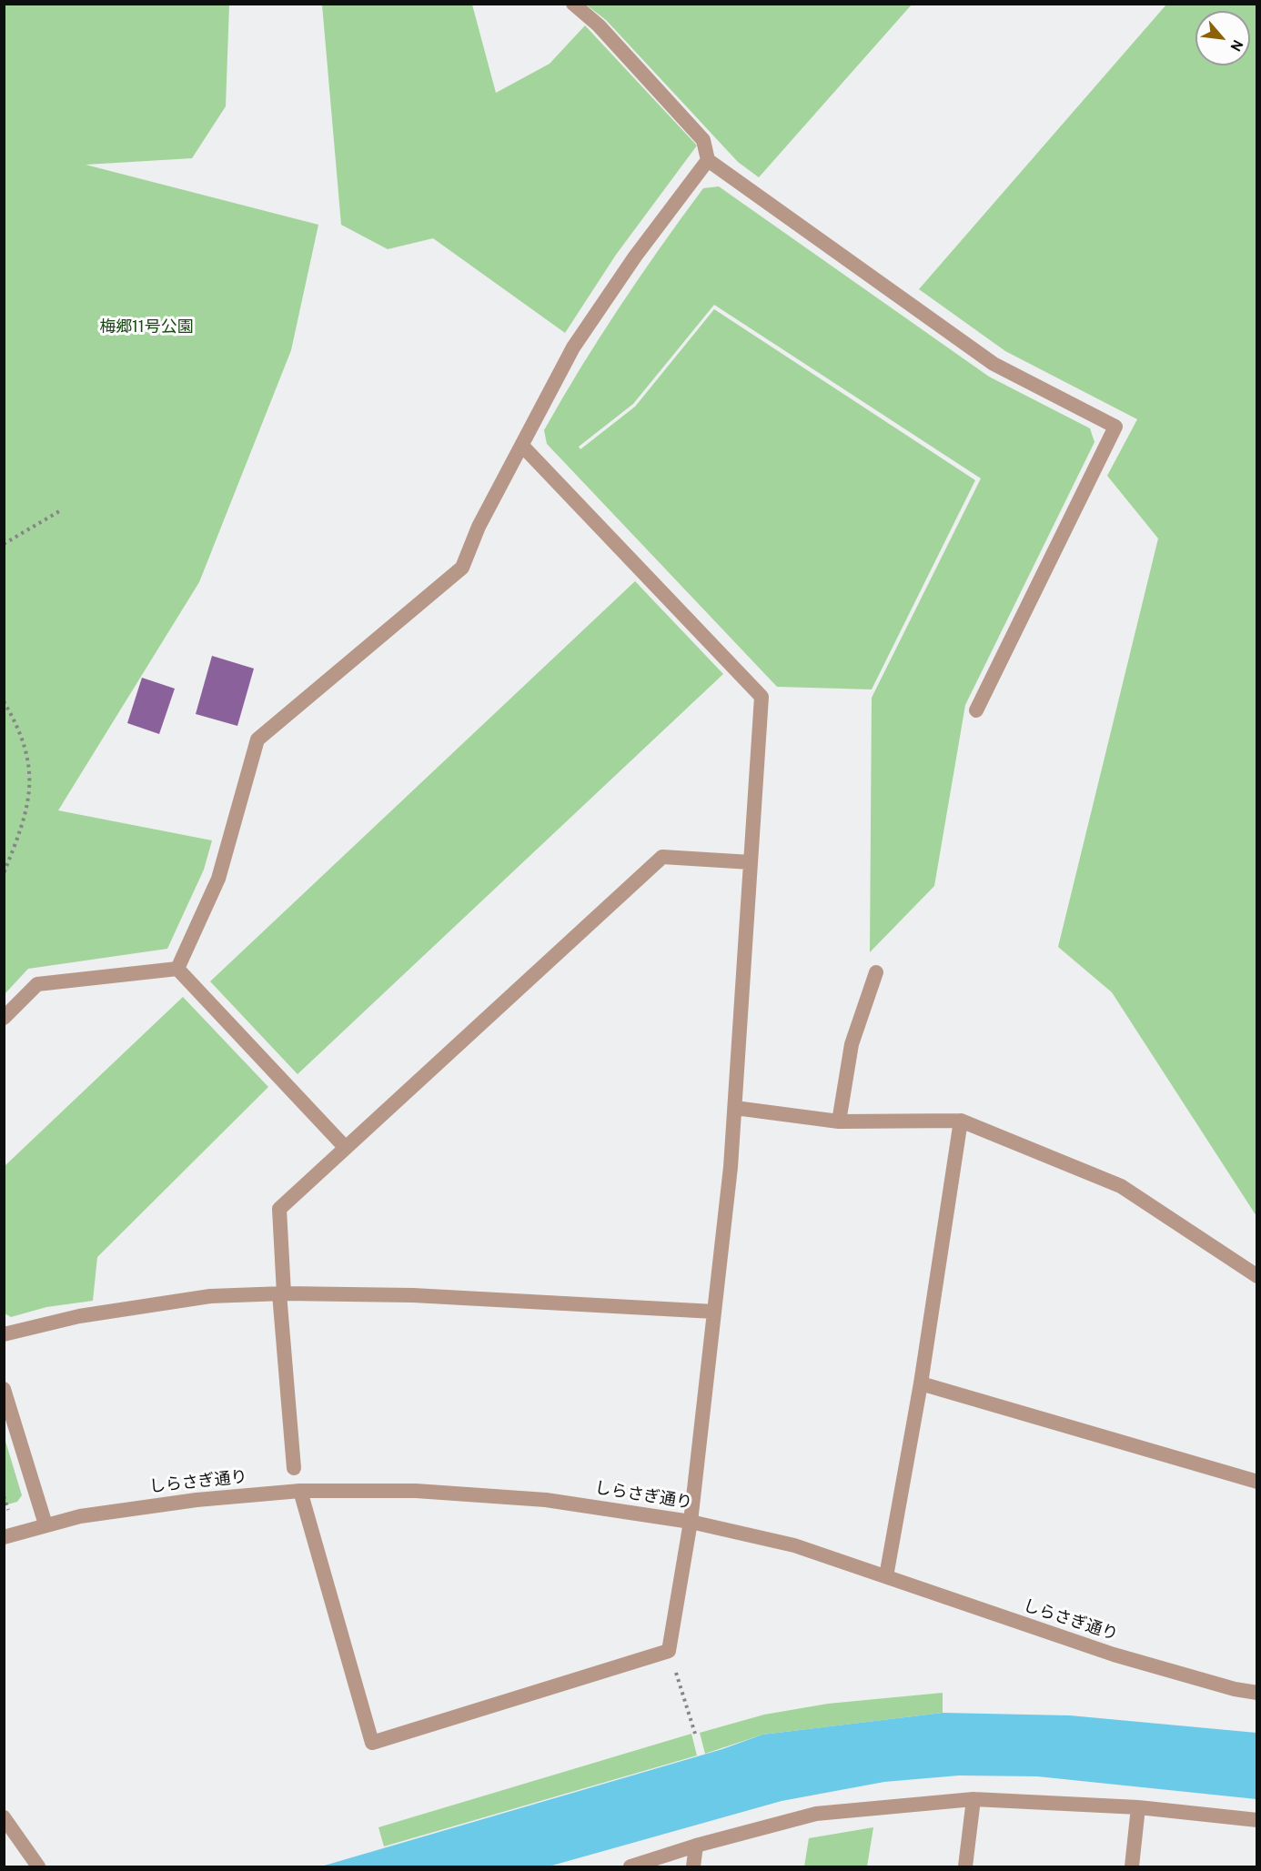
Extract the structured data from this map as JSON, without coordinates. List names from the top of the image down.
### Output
{
  "streets": {
    "street": ["しらさぎ通り"]
  },
  "parks": ["梅郷11号公園"],
  "north": "bottom right"
}
